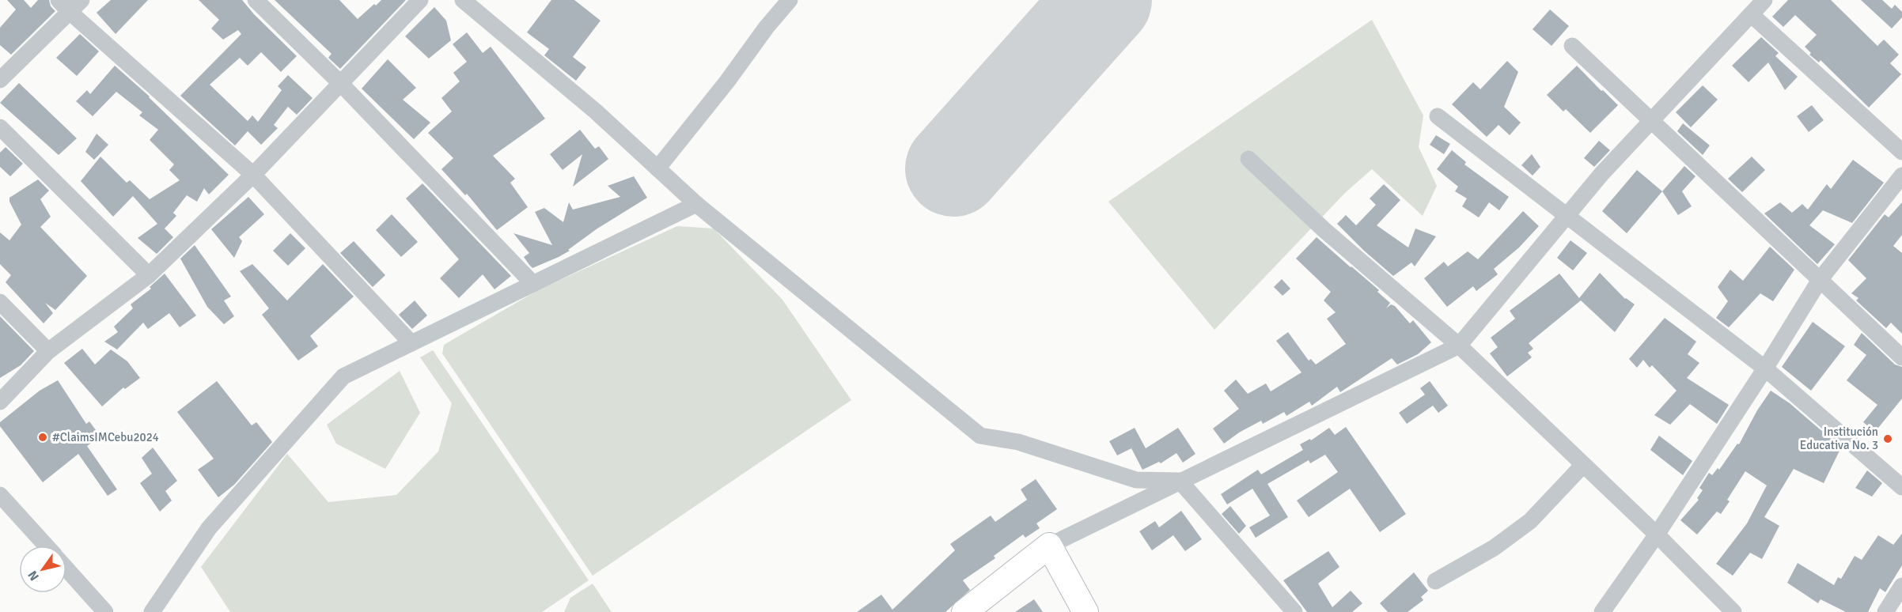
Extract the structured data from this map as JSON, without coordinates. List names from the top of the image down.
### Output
{
  "places": ["#ClaimsIMCebu2024", "Institución Educativa No. 3"],
  "north": "bottom left"
}
